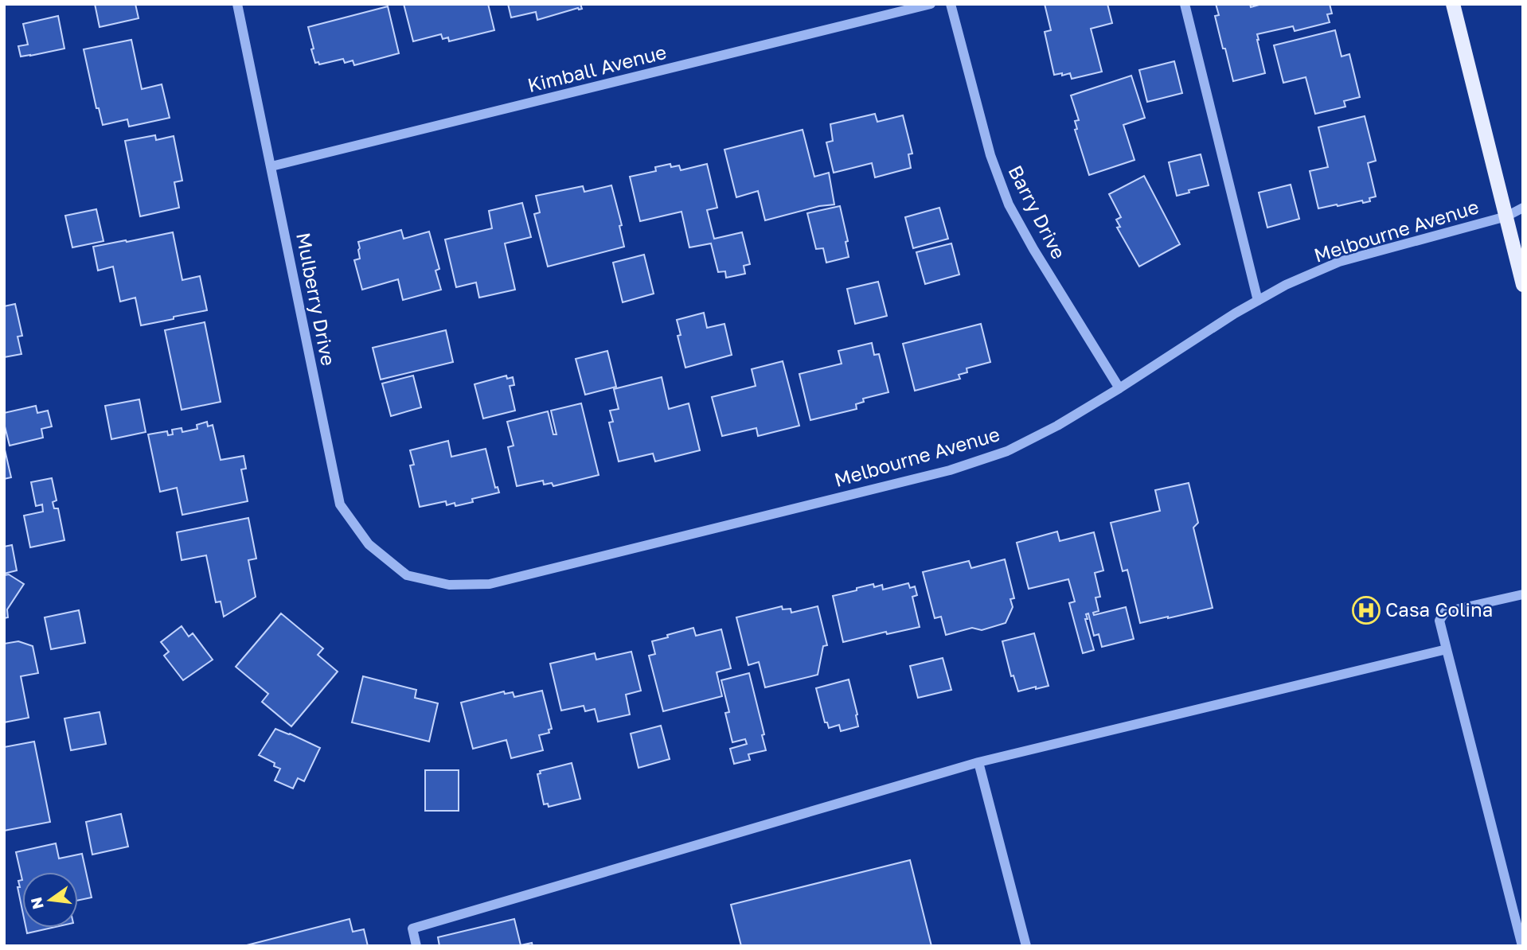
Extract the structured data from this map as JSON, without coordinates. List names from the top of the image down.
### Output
{
  "streets": {
    "street": [
      "Kimball Avenue",
      "Barry Drive",
      "Melbourne Avenue",
      "Mulberry Drive"
    ]
  },
  "crossings": [
    ["Kimball Avenue", "Mulberry Drive"],
    ["Barry Drive", "Melbourne Avenue"],
    ["Melbourne Avenue", "Mulberry Drive"]
  ],
  "places": {
    "hospital": ["Casa Colina"]
  },
  "north": "left"
}
